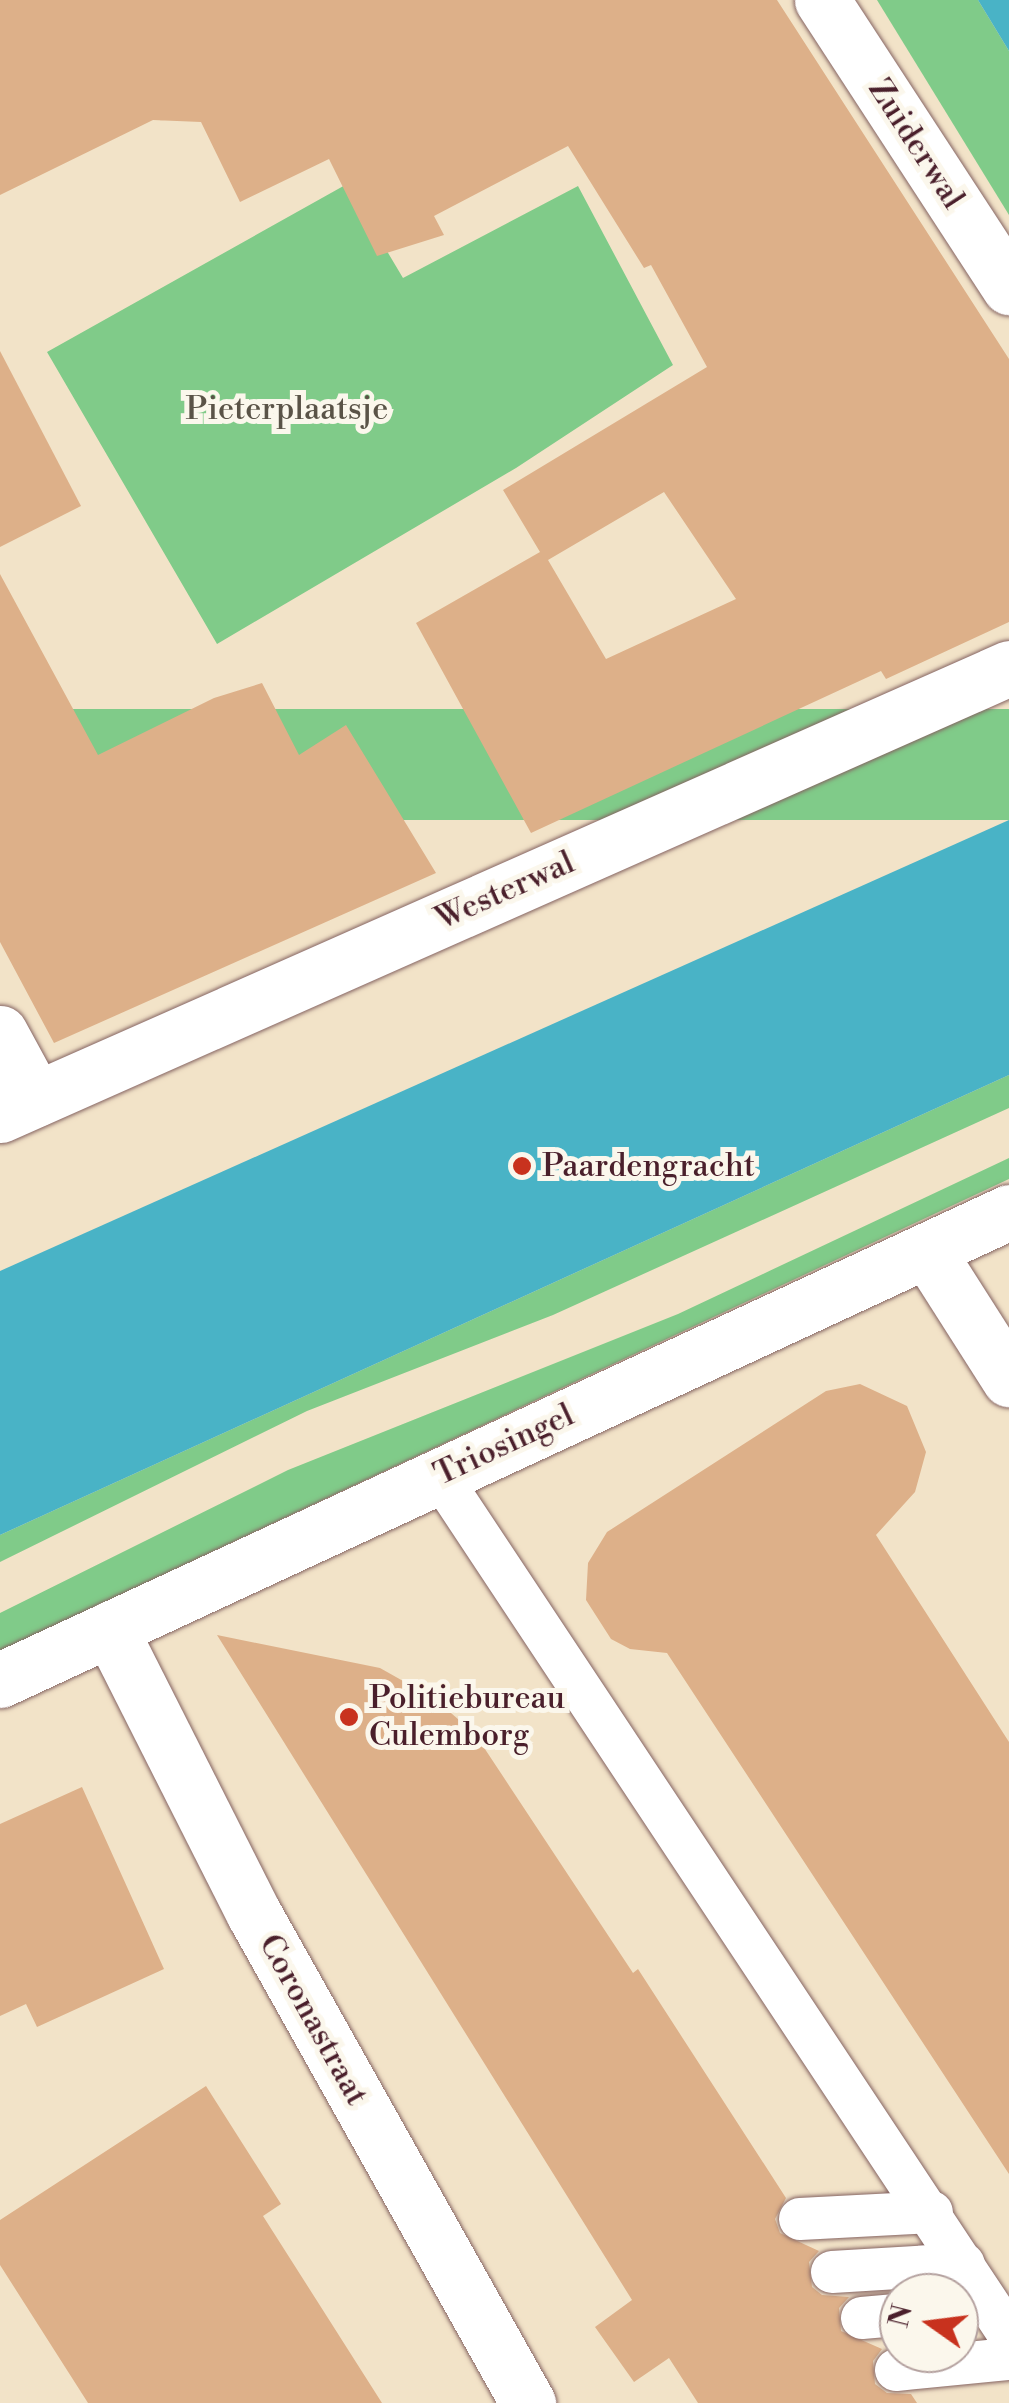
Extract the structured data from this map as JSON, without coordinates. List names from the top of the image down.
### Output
{
  "streets": {
    "street": [
      "Zuiderwal",
      "Westerwal",
      "Triosingel",
      "Coronastraat"
    ]
  },
  "crossings": [
    ["Triosingel", "Coronastraat"]
  ],
  "parks": ["Pieterplaatsje"],
  "places": ["Paardengracht", "Politiebureau Culemborg"],
  "north": "left"
}
